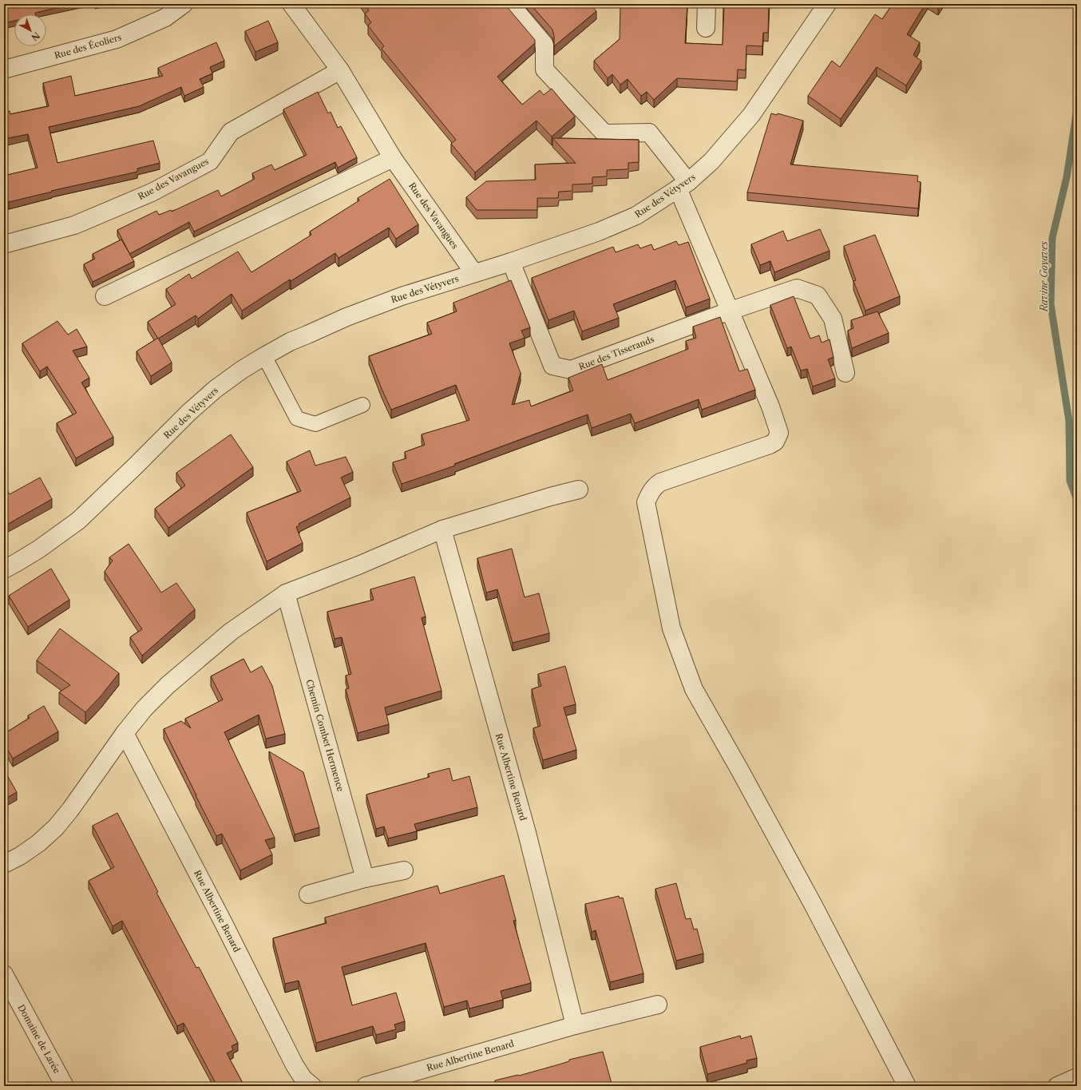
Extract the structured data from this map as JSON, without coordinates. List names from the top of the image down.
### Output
{
  "streets": {
    "street": [
      "Rue des Écoliers",
      "Rue des Vavangues",
      "Rue des Vétyvers",
      "Rue des Tisserands",
      "Chemin Combet Hermence",
      "Rue Albertine Benard",
      "Domaine de Larée"
    ]
  },
  "crossings": [
    ["Rue des Vavangues", "Rue des Vétyvers"],
    ["Rue des Vétyvers", "Rue des Tisserands"]
  ],
  "water": ["Ravine Goyaves"],
  "north": "bottom right"
}
